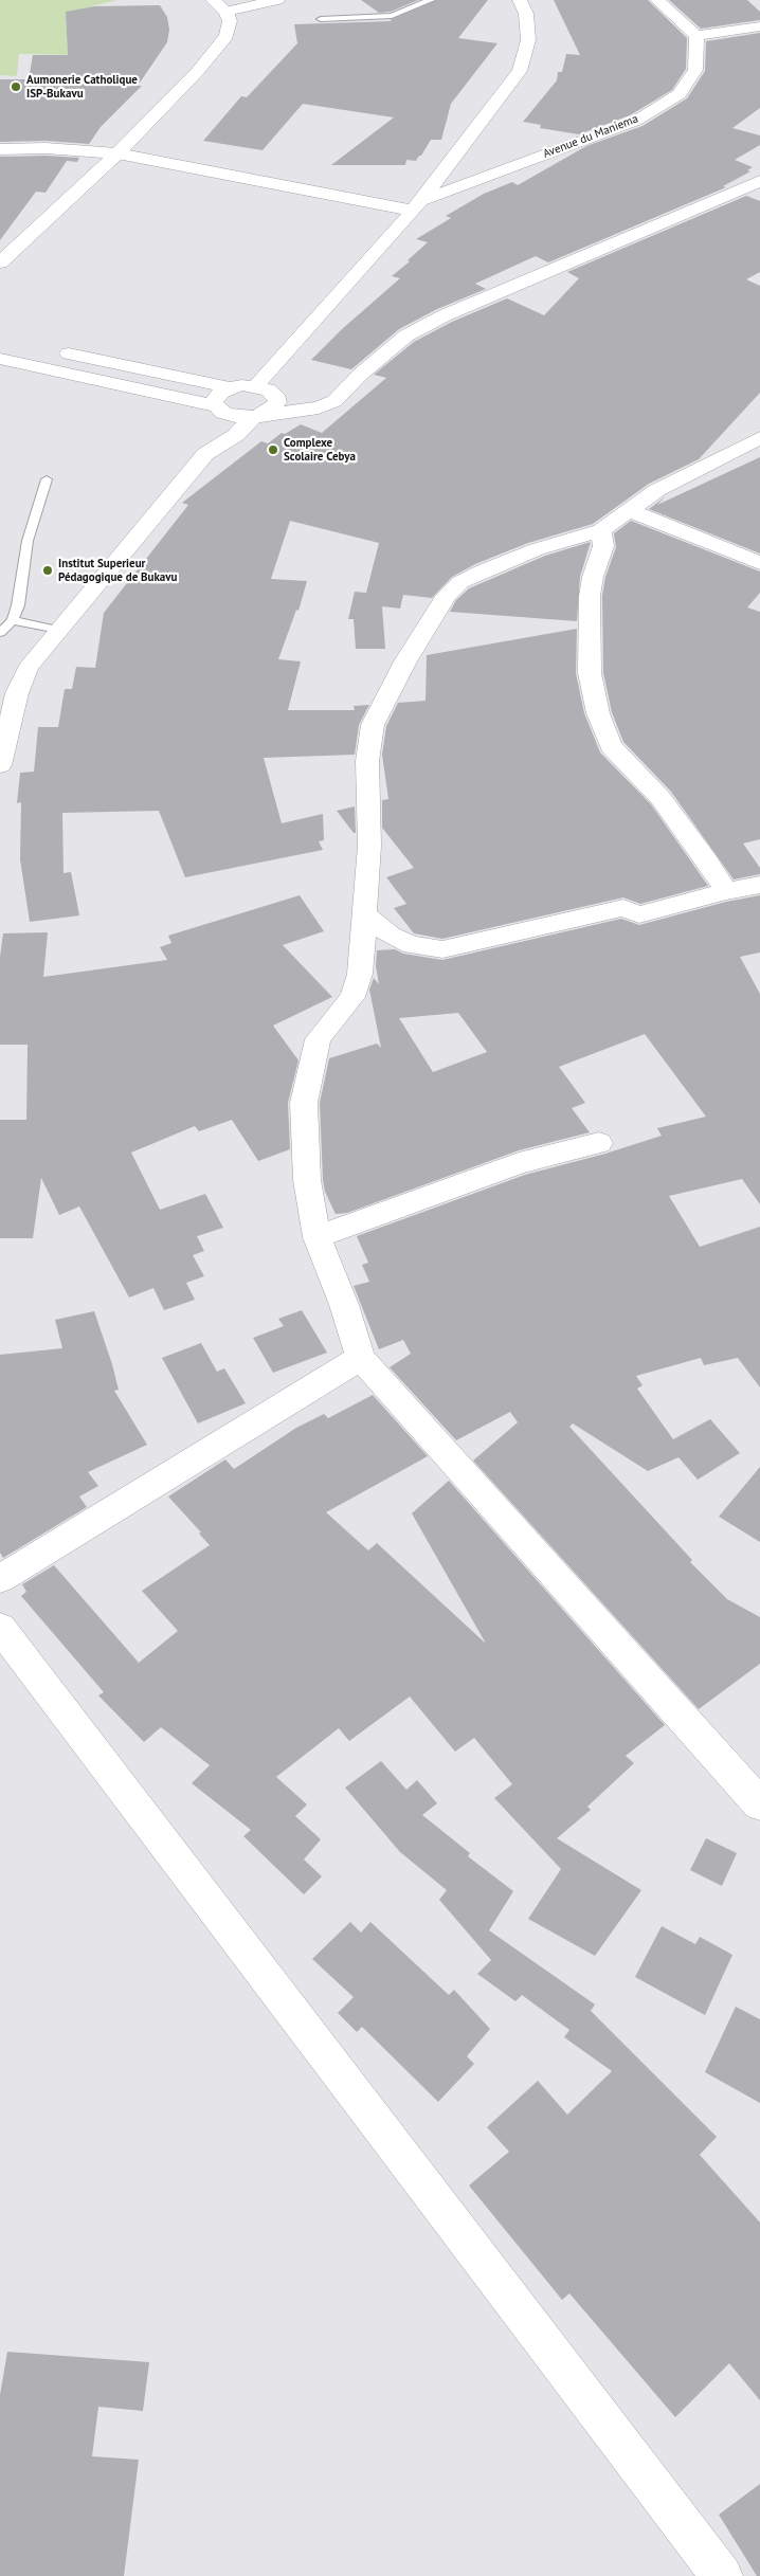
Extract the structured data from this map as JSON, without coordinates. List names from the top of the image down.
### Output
{
  "streets": {
    "street": ["Avenue du Maniema"]
  },
  "places": ["Aumonerie Catholique ISP-Bukavu", "Complexe Scolaire Cebya", "Institut Superieur Pédagogique de Bukavu"]
}
